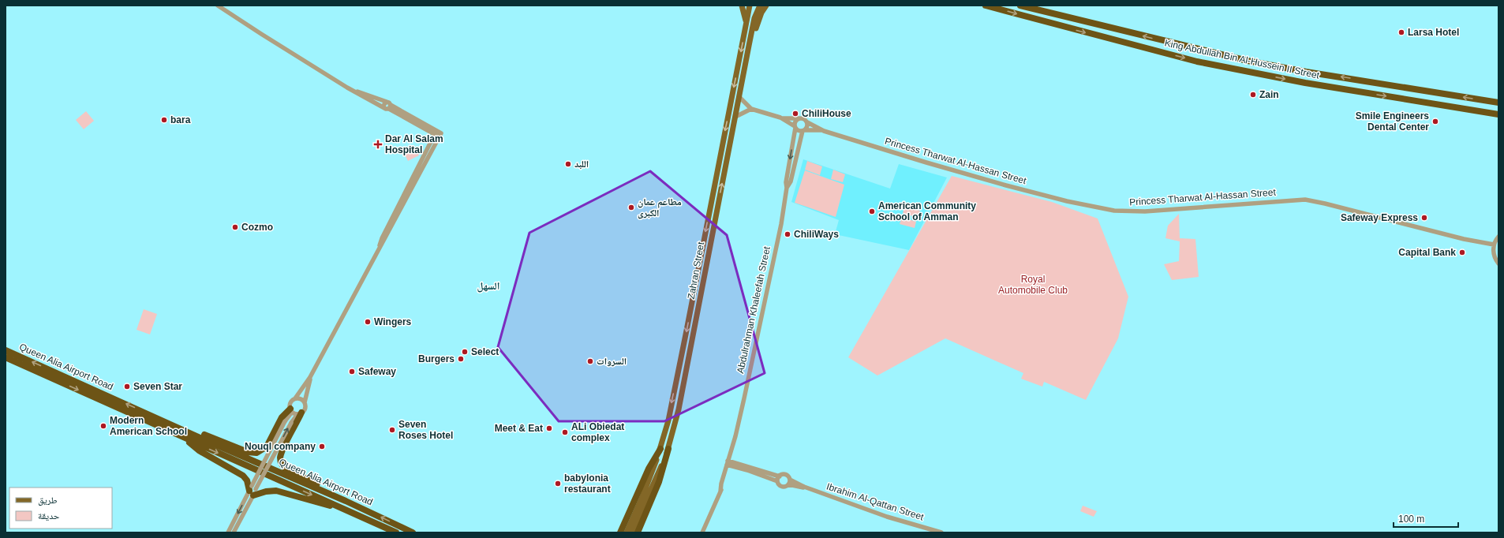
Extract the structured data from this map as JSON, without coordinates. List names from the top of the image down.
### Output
{
  "streets": {
    "highway": ["King Abdullah Bin Al-Hussein II Street", "Queen Alia Airport Road"],
    "main road": ["Zahran Street"],
    "street": ["Princess Tharwat Al-Hassan Street", "Abdulrahman Khaleefah Street", "Ibrahim Al-Qattan Street"]
  },
  "crossings": [
    ["Princess Tharwat Al-Hassan Street", "Abdulrahman Khaleefah Street"]
  ],
  "districts": ["السهل"],
  "parks": ["Royal Automobile Club"],
  "places": {
    "other": [
      "Larsa Hotel",
      "Zain",
      "ChiliHouse",
      "bara",
      "Smile Engineers Dental Center",
      "اللبد",
      "مطاعم عمان الكبرى",
      "American Community School of Amman",
      "Safeway Express",
      "Cozmo",
      "ChiliWays",
      "Capital Bank",
      "Wingers",
      "Select",
      "Burgers",
      "السروات",
      "Safeway",
      "Seven Star",
      "Modern American School",
      "Meet & Eat",
      "Seven Roses Hotel",
      "ALi Obiedat complex",
      "Nouql company",
      "babylonia restaurant"
    ],
    "health": ["Dar Al Salam Hospital"]
  },
  "legend": ["طريق", "حديقة"],
  "scale_bar": "100 m"
}
